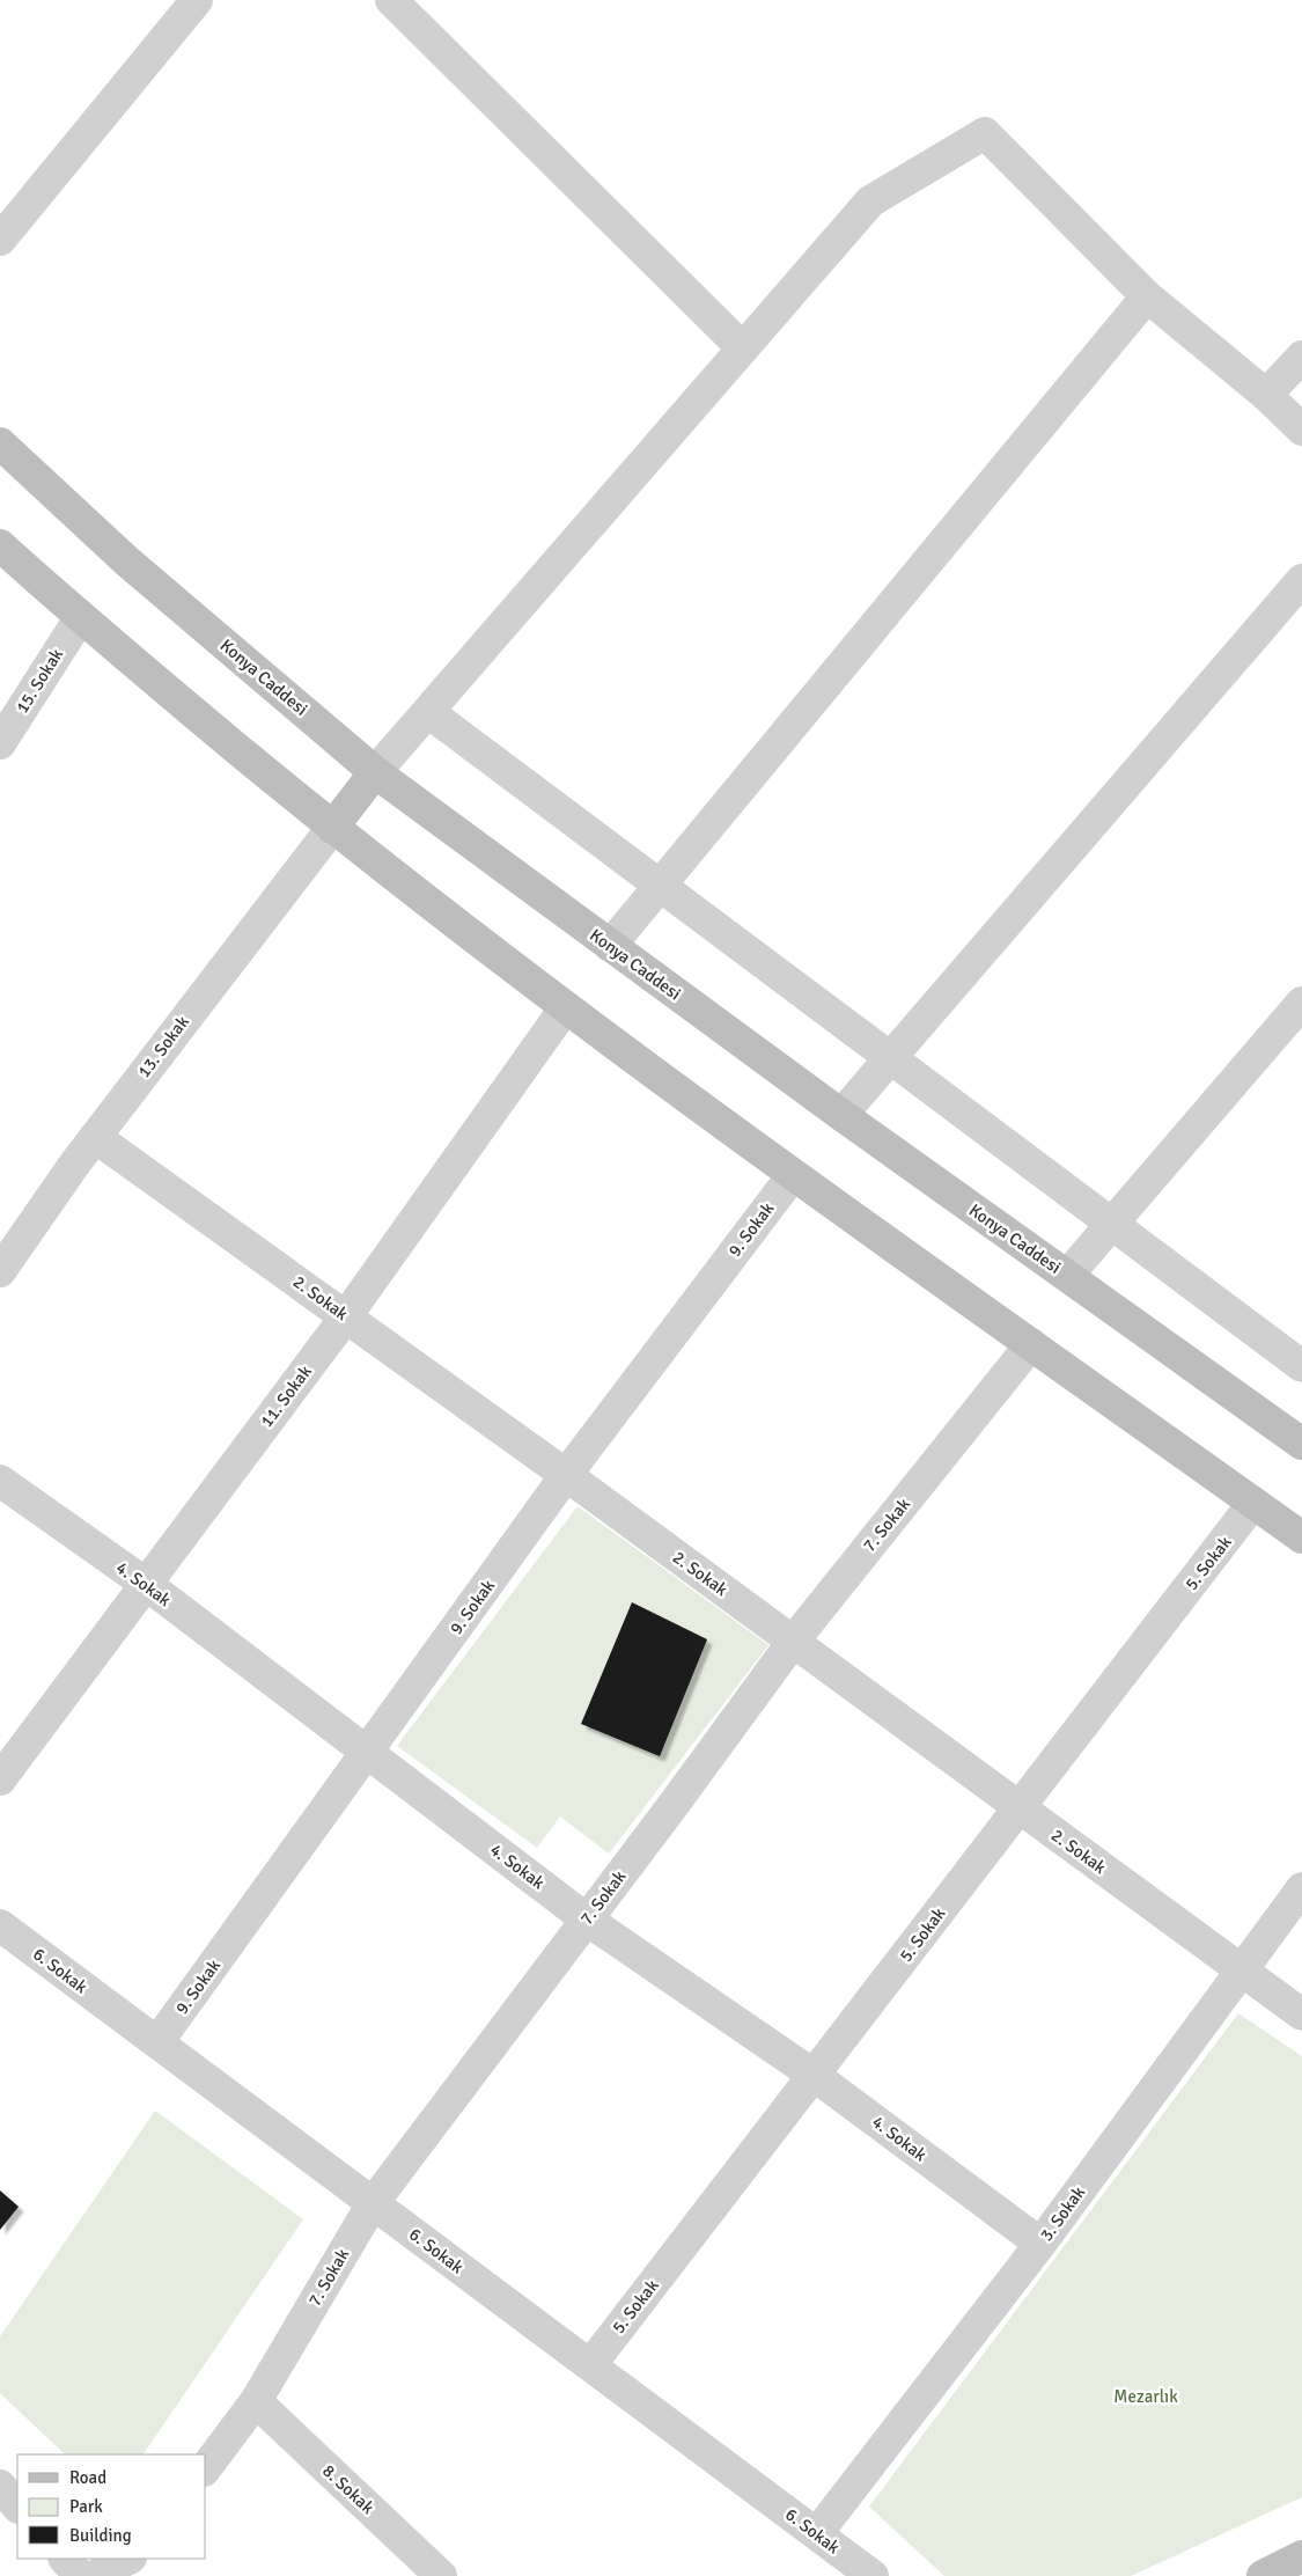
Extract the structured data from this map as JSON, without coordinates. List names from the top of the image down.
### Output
{
  "streets": {
    "main road": ["Konya Caddesi"],
    "street": [
      "15. Sokak",
      "13. Sokak",
      "9. Sokak",
      "2. Sokak",
      "11. Sokak",
      "7. Sokak",
      "5. Sokak",
      "4. Sokak",
      "6. Sokak",
      "3. Sokak",
      "8. Sokak"
    ]
  },
  "crossings": [
    ["13. Sokak", "2. Sokak"],
    ["9. Sokak", "2. Sokak"],
    ["9. Sokak", "4. Sokak"],
    ["9. Sokak", "6. Sokak"],
    ["2. Sokak", "11. Sokak"],
    ["2. Sokak", "7. Sokak"],
    ["2. Sokak", "5. Sokak"],
    ["2. Sokak", "3. Sokak"],
    ["11. Sokak", "4. Sokak"],
    ["7. Sokak", "4. Sokak"],
    ["7. Sokak", "6. Sokak"],
    ["7. Sokak", "8. Sokak"],
    ["5. Sokak", "4. Sokak"],
    ["5. Sokak", "6. Sokak"],
    ["4. Sokak", "3. Sokak"],
    ["6. Sokak", "3. Sokak"]
  ],
  "parks": ["Mezarlık"],
  "legend": ["Road", "Park", "Building"]
}
